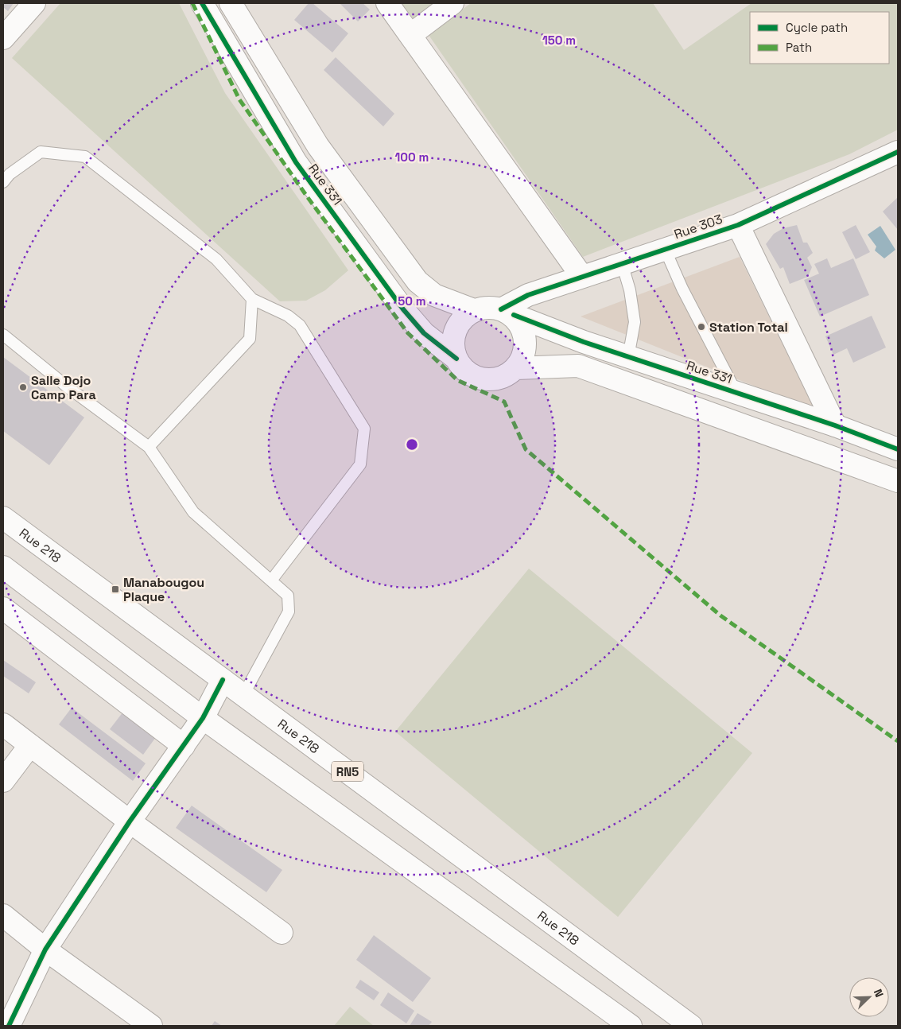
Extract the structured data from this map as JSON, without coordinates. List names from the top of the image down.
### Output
{
  "streets": {
    "main road": [
      "Rue 331",
      "Rue 303",
      "Rue 218",
      "RN5"
    ]
  },
  "crossings": [
    ["Rue 331", "Rue 303"]
  ],
  "places": {
    "other": ["Station Total", "Salle Dojo Camp Para"],
    "transit": ["Manabougou Plaque"]
  },
  "legend": ["Cycle path", "Path"],
  "north": "top right",
  "rings": ["150 m", "100 m", "50 m"]
}
